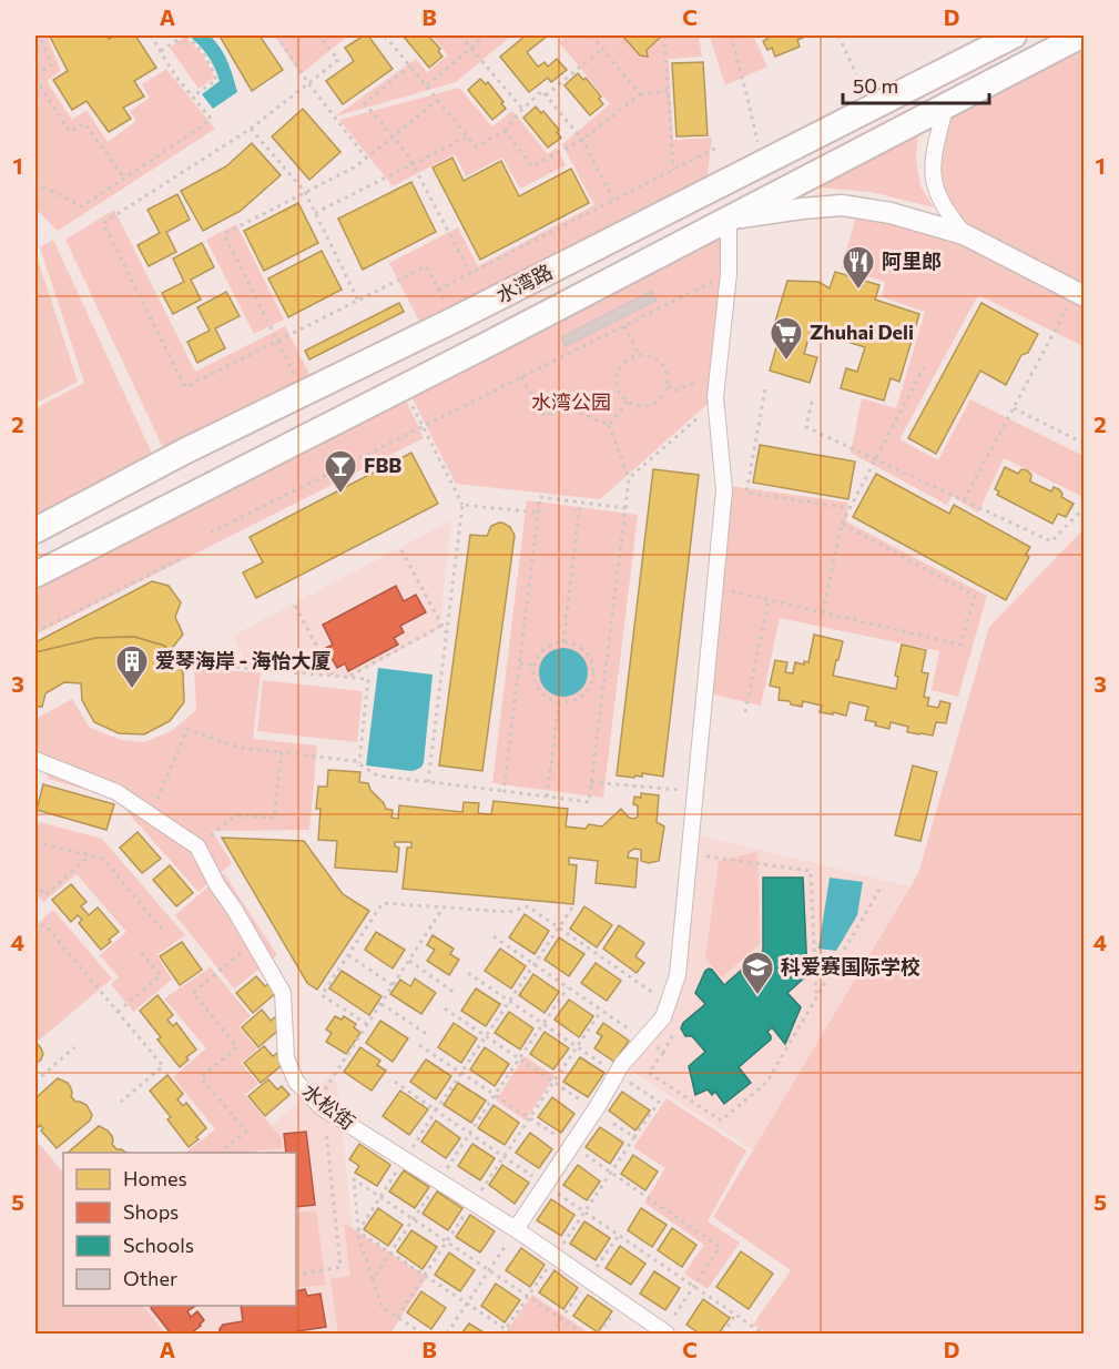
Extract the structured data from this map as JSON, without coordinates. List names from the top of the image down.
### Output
{
  "streets": {
    "main road": ["水湾路"],
    "street": ["水松街"]
  },
  "parks": ["水湾公园"],
  "places": {
    "restaurant": ["阿里郎"],
    "supermarket": ["Zhuhai Deli"],
    "bar": ["FBB"],
    "building": ["爱琴海岸 - 海怡大厦"],
    "school or university": ["科爱赛国际学校"]
  },
  "legend": [
    "Homes",
    "Shops",
    "Schools",
    "Other"
  ],
  "scale_bar": "50 m",
  "grid": {
    "columns": [
      "A",
      "B",
      "C",
      "D"
    ],
    "rows": [
      "1",
      "2",
      "3",
      "4",
      "5"
    ]
  }
}
